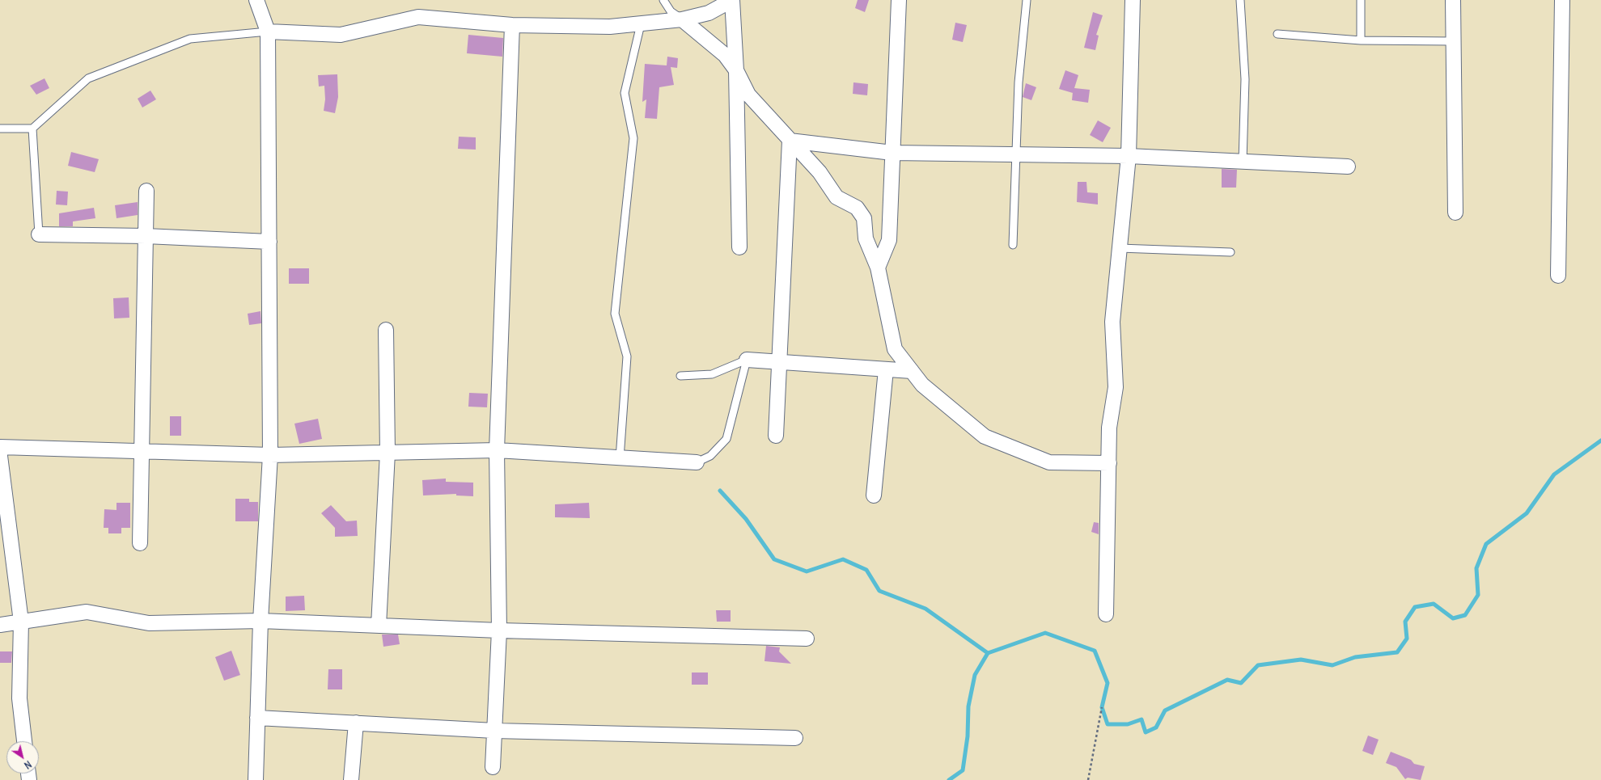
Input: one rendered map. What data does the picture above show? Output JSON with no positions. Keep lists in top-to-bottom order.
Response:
{
  "north": "bottom right"
}
